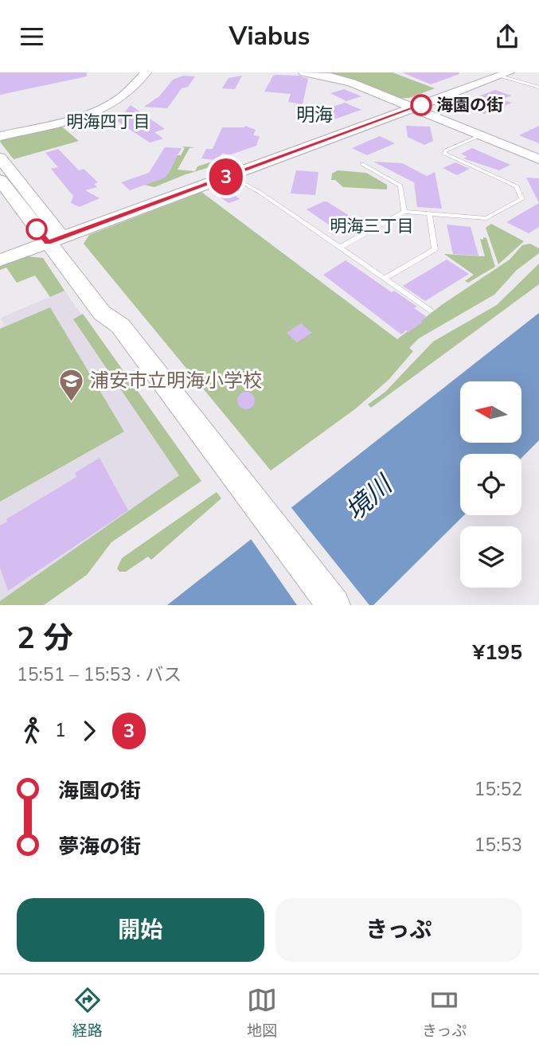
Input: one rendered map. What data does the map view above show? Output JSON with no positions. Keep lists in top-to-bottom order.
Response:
{
  "districts": ["明海", "明海四丁目", "明海三丁目"],
  "water": ["境川"],
  "places": {
    "other": ["海園の街"],
    "school or university": ["浦安市立明海小学校"]
  },
  "lines": ["bus line 3"],
  "north": "left",
  "page": {
    "header": "Viabus",
    "on_map": "3",
    "heading": ["2 分", "15:51 – 15:53 · バス", "¥195"],
    "legs": ["1", "3"],
    "list": [
      {
        "name": "海園の街",
        "value": "15:52"
      },
      {
        "name": "夢海の街",
        "value": "15:53"
      }
    ],
    "buttons": ["開始", "きっぷ"],
    "tabs": ["経路", "地図", "きっぷ"]
  }
}
